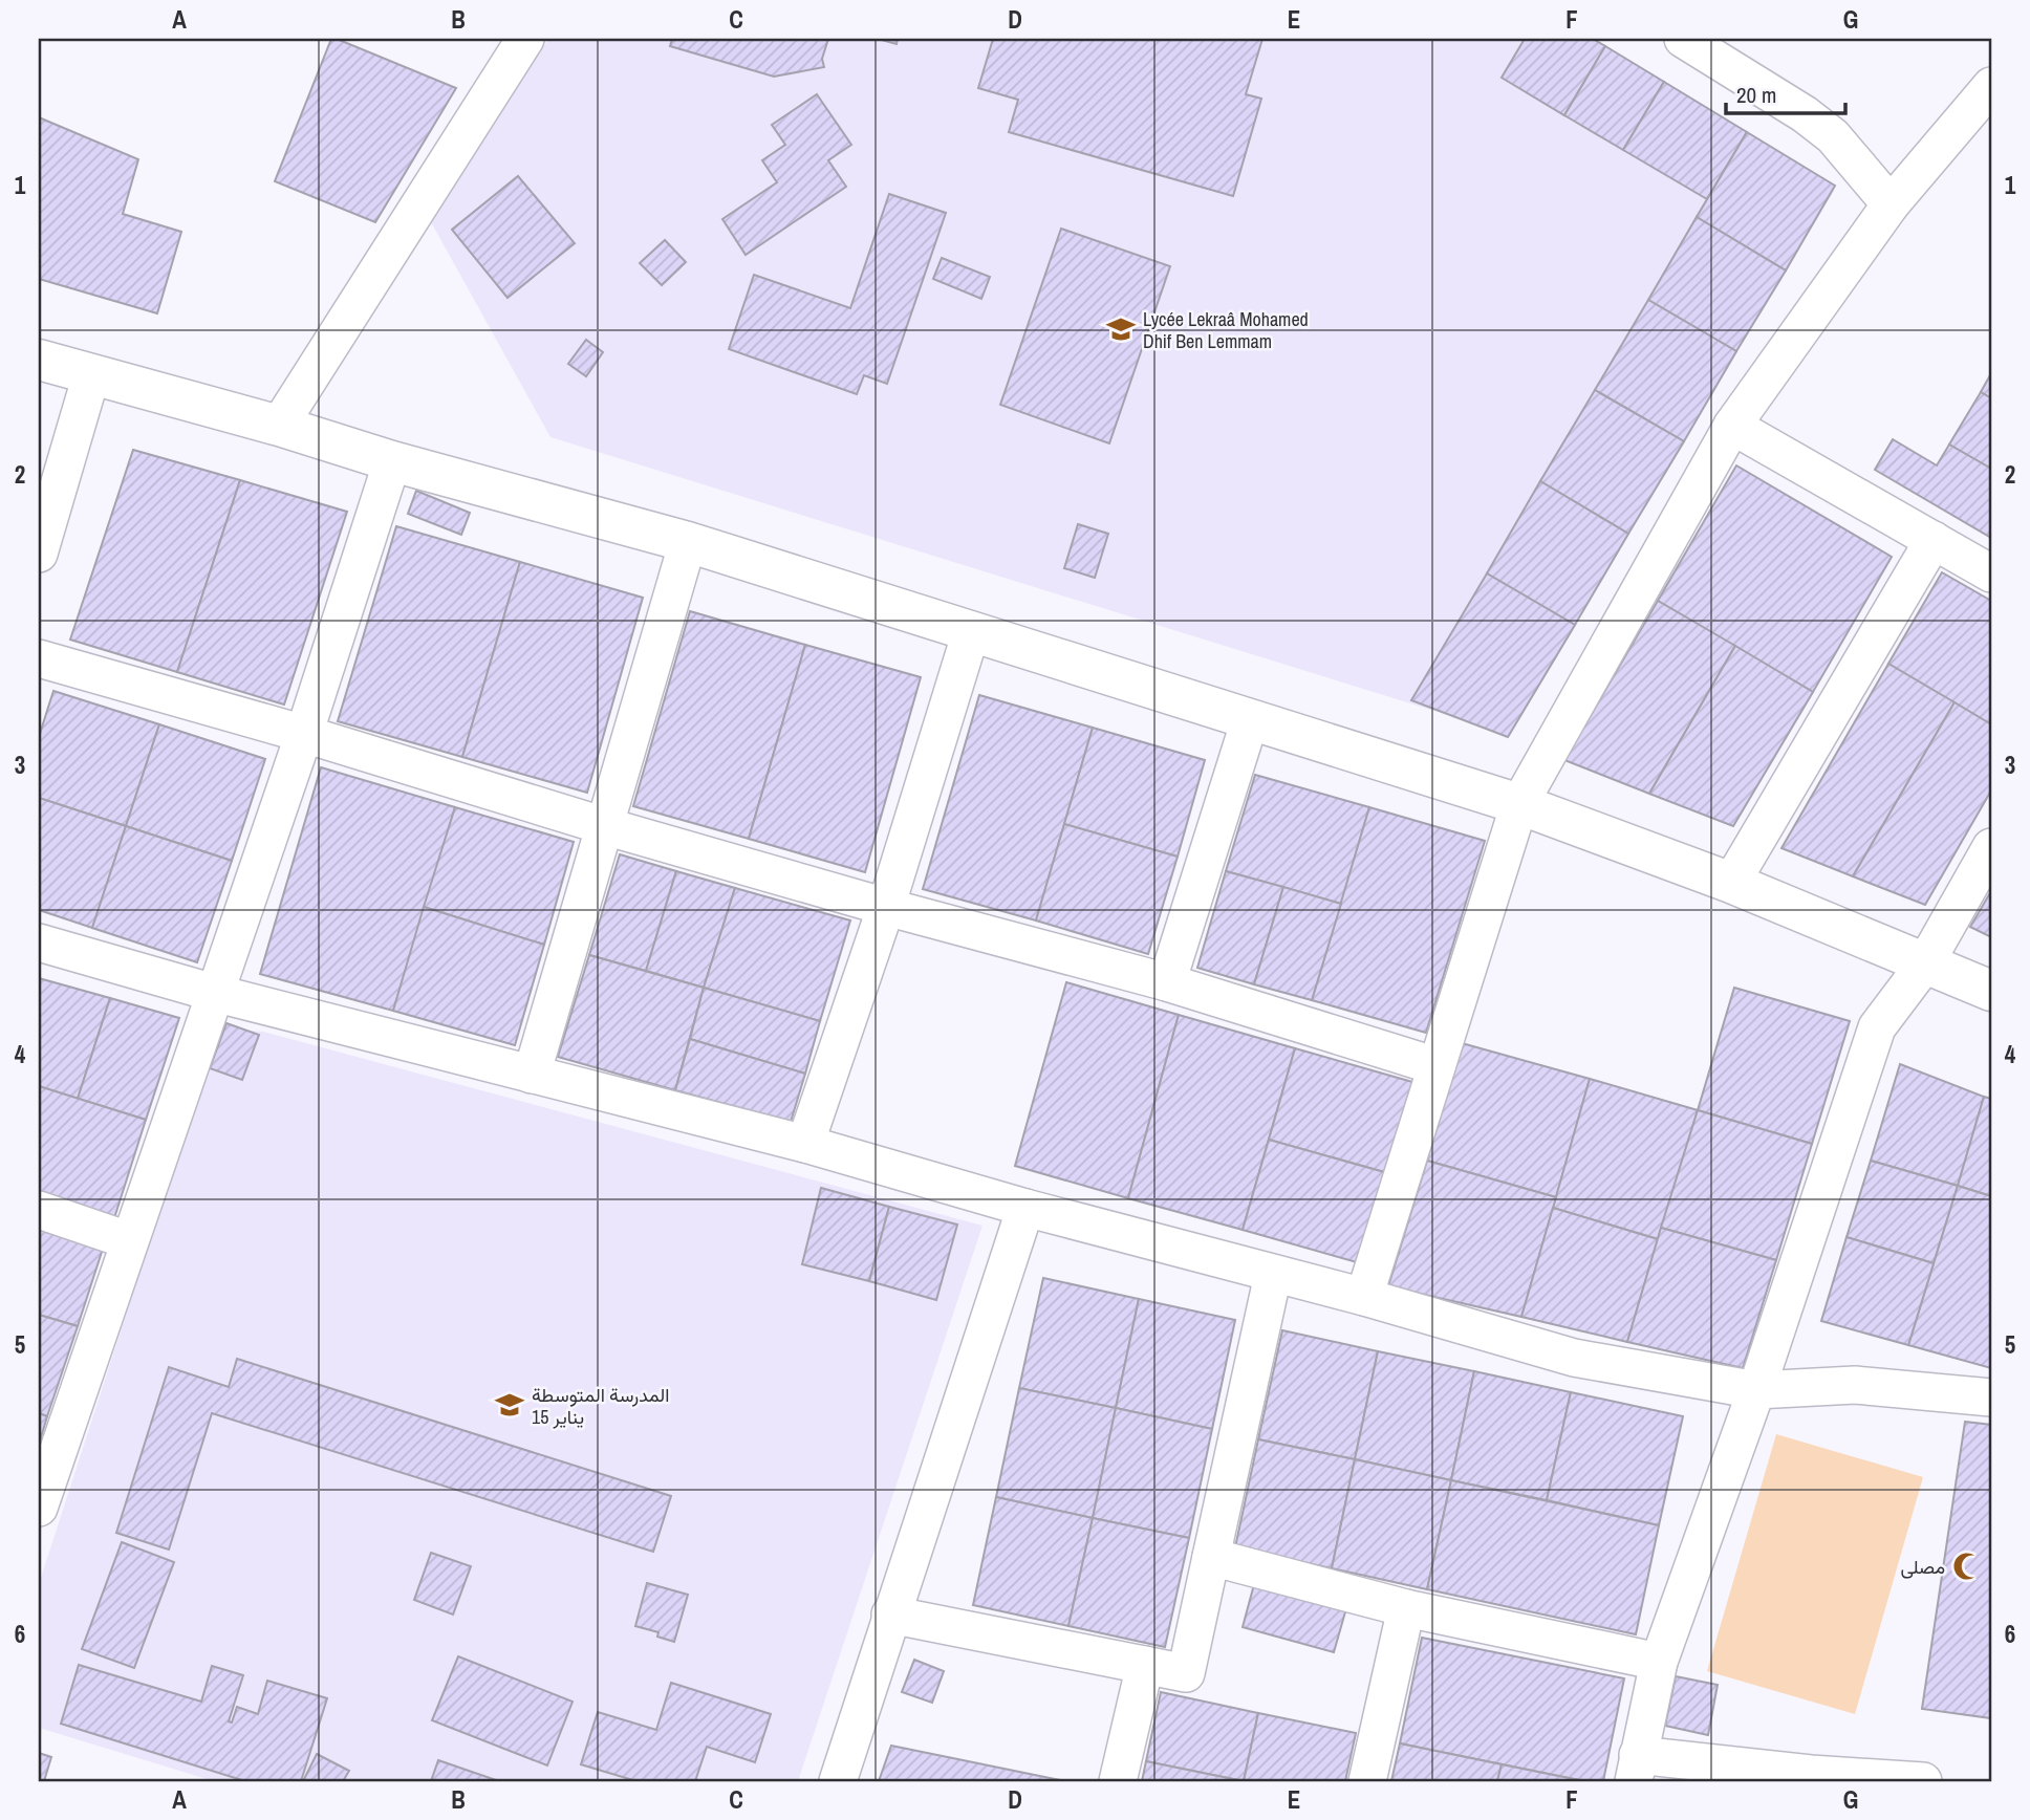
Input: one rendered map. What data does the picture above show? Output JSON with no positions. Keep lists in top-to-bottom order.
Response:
{
  "places": {
    "school or university": ["Lycée Lekraâ Mohamed Dhif Ben Lemmam", "المدرسة المتوسطة 15 يناير"],
    "mosque": ["مصلى"]
  },
  "scale_bar": "20 m",
  "grid": {
    "columns": [
      "A",
      "B",
      "C",
      "D",
      "E",
      "F",
      "G"
    ],
    "rows": [
      "1",
      "2",
      "3",
      "4",
      "5",
      "6"
    ]
  }
}
